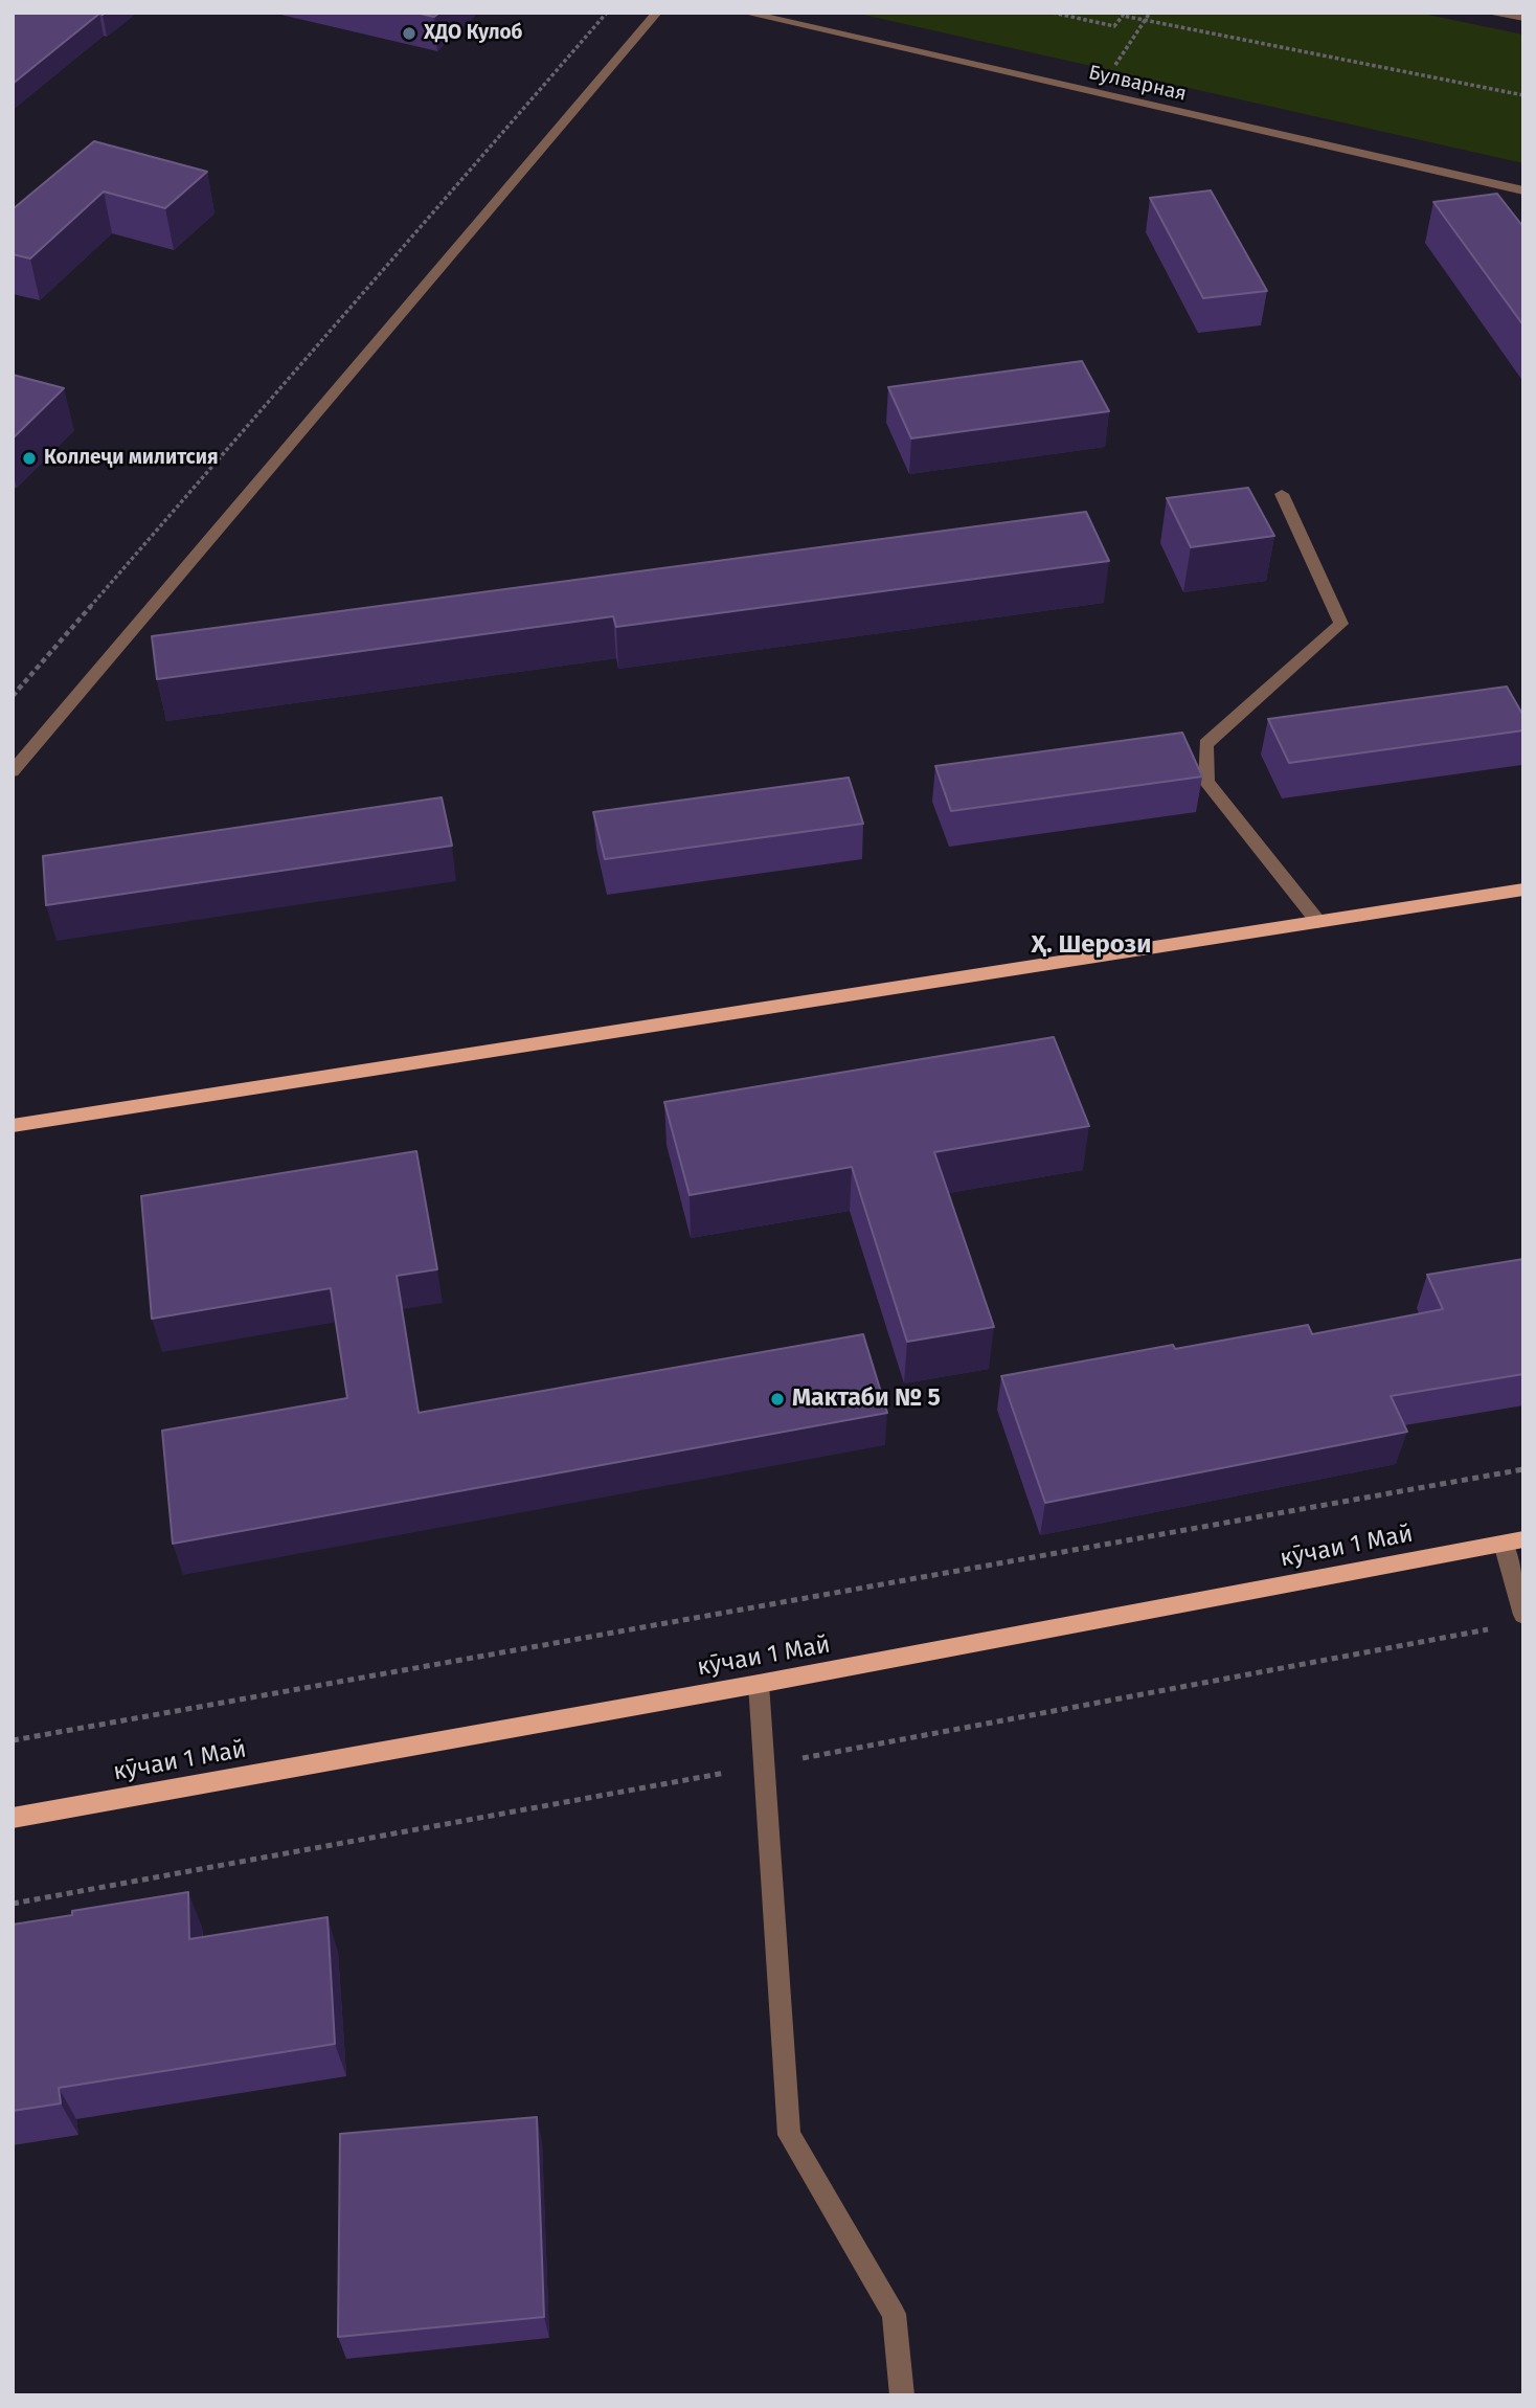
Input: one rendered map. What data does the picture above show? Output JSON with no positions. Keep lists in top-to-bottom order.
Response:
{
  "streets": {
    "main road": ["кӯчаи 1 Май"],
    "street": ["Булварная"]
  },
  "districts": ["Ҳ. Шерози"],
  "places": ["ХДО Кулоб", "Коллеҷи милитсия", "Мактаби № 5"]
}
